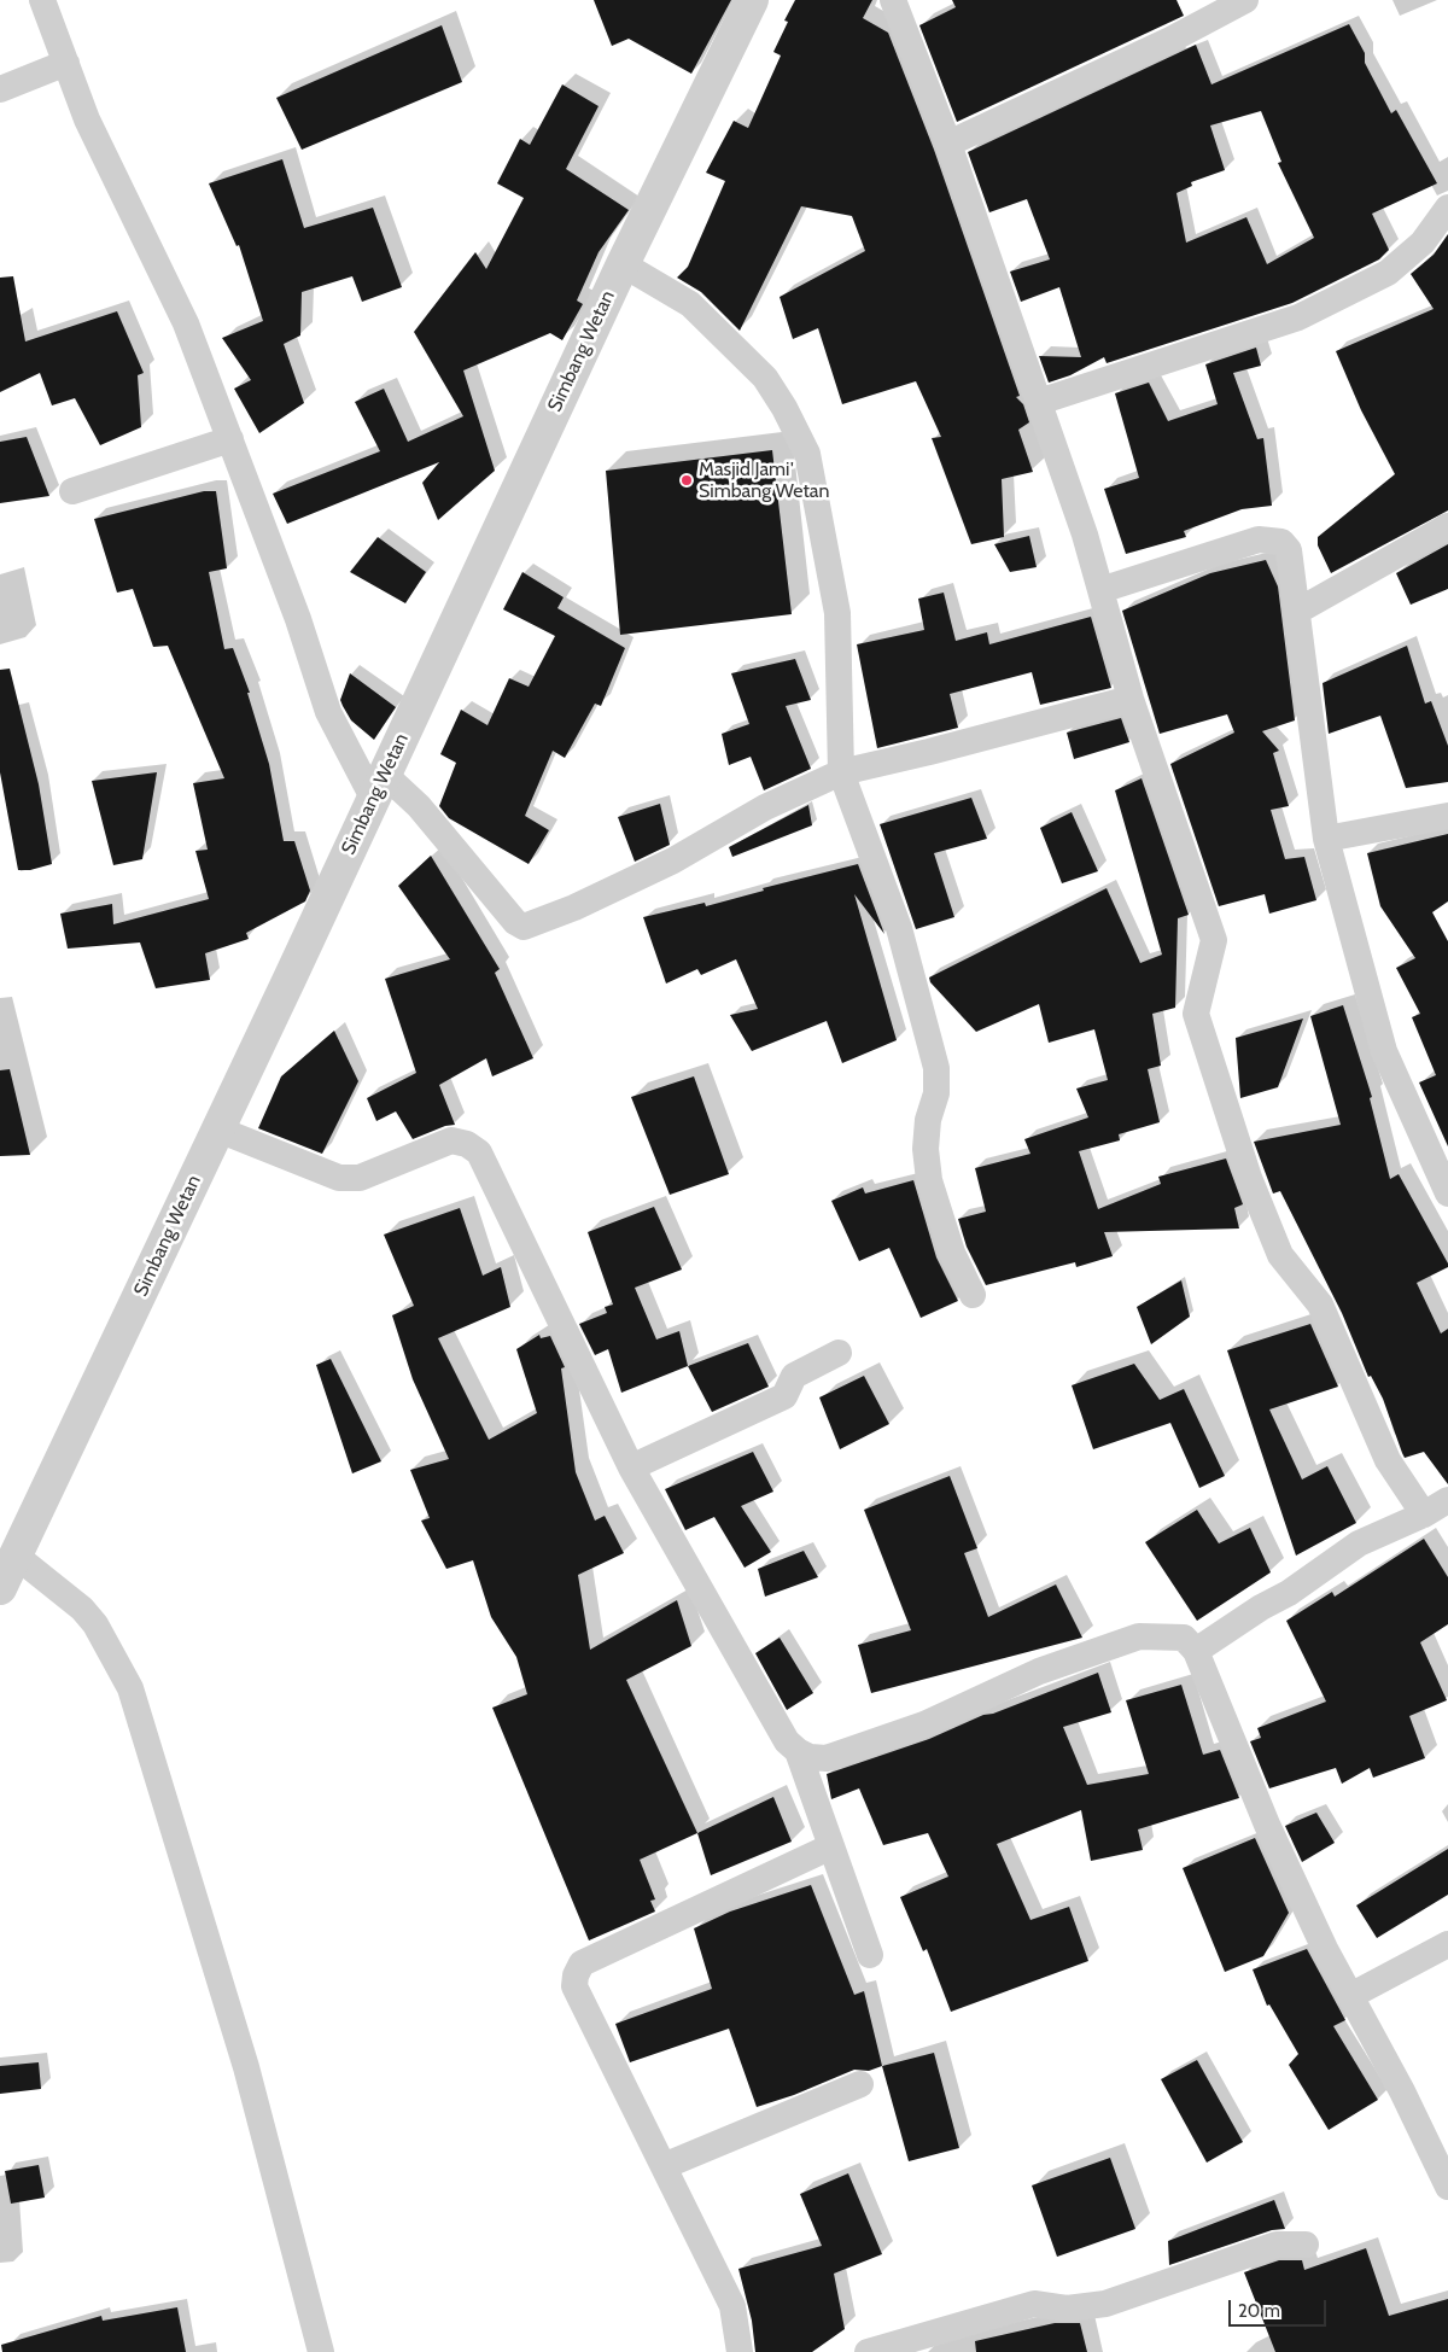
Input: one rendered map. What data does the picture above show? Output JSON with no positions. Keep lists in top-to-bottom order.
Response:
{
  "streets": {
    "street": ["Simbang Wetan"]
  },
  "places": ["Masjid Jami' Simbang Wetan"],
  "scale_bar": "20 m"
}
